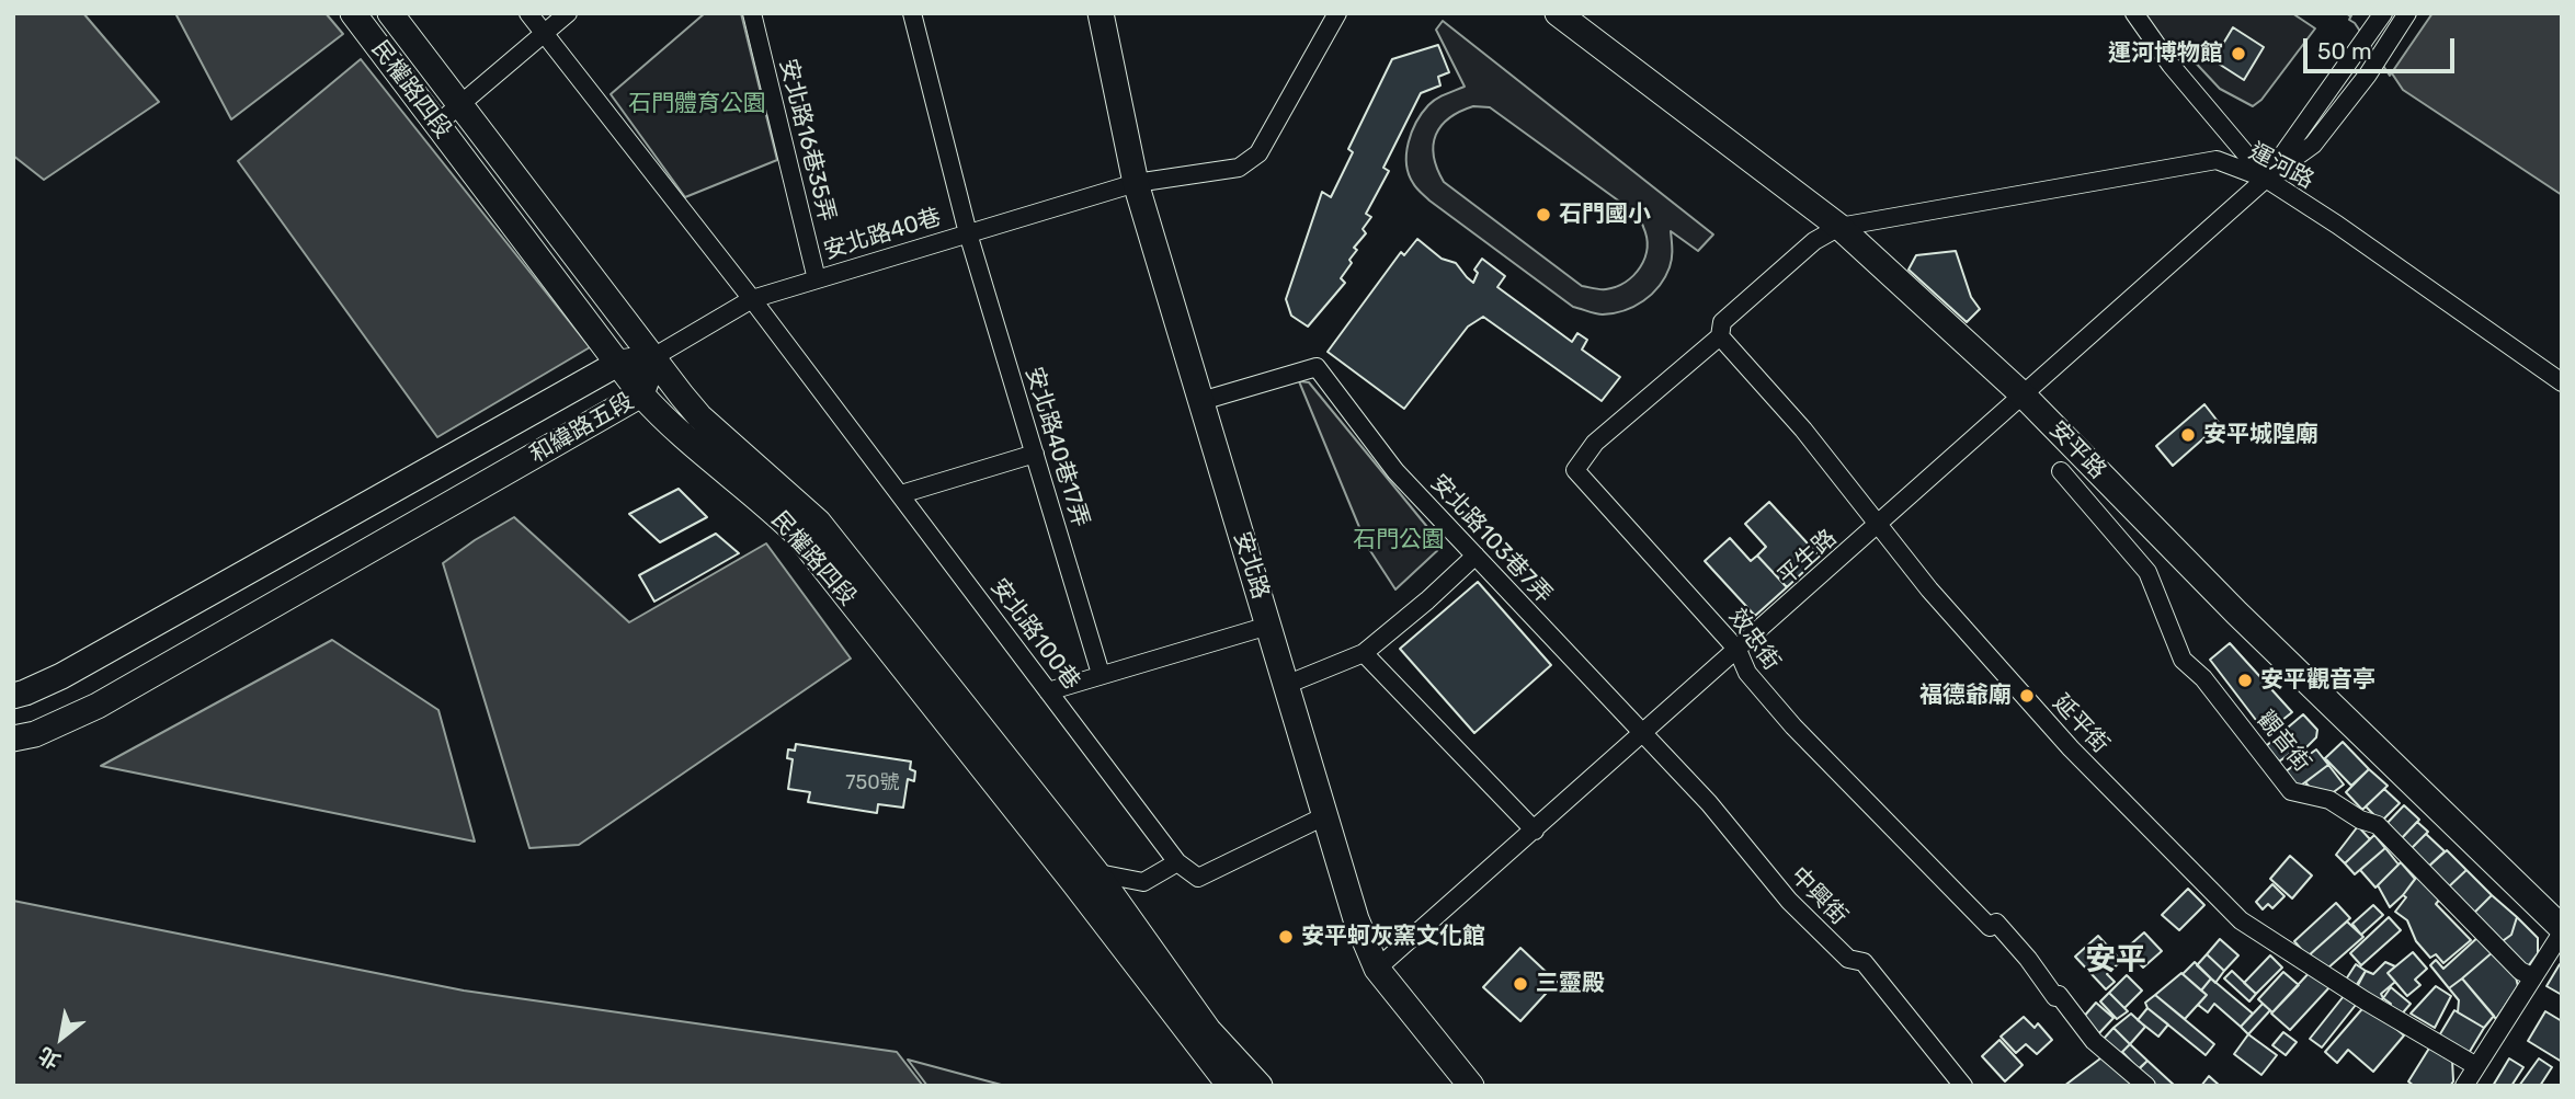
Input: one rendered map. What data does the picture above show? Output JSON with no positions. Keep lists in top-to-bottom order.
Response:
{
  "streets": {
    "street": [
      "民權路四段",
      "安北路16巷35弄",
      "運河路",
      "安北路40巷",
      "和緯路五段",
      "安北路40巷17弄",
      "安平路",
      "安北路103巷7弄",
      "平生路",
      "安北路",
      "安北路100巷",
      "效忠街",
      "延平街",
      "觀音街",
      "中興街"
    ]
  },
  "crossings": [
    ["民權路四段", "安北路40巷"],
    ["民權路四段", "和緯路五段"],
    ["安北路16巷35弄", "安北路40巷"],
    ["運河路", "安平路"],
    ["運河路", "平生路"],
    ["運河路", "效忠街"],
    ["安北路40巷", "和緯路五段"],
    ["安北路40巷", "安北路40巷17弄"],
    ["安北路40巷", "安北路"],
    ["安北路40巷", "安北路100巷"],
    ["安平路", "平生路"],
    ["安平路", "效忠街"],
    ["安北路103巷7弄", "平生路"],
    ["安北路103巷7弄", "安北路"],
    ["安北路103巷7弄", "中興街"],
    ["平生路", "安北路"],
    ["平生路", "效忠街"],
    ["平生路", "延平街"],
    ["平生路", "中興街"],
    ["效忠街", "延平街"]
  ],
  "districts": ["安平"],
  "parks": ["石門體育公園", "石門公園"],
  "places": [
    "運河博物館",
    "石門國小",
    "安平城隍廟",
    "安平觀音亭",
    "福德爺廟",
    "安平蚵灰窯文化館",
    "三靈殿"
  ],
  "house_numbers": ["750號"],
  "scale_bar": "50 m",
  "north": "bottom left"
}
